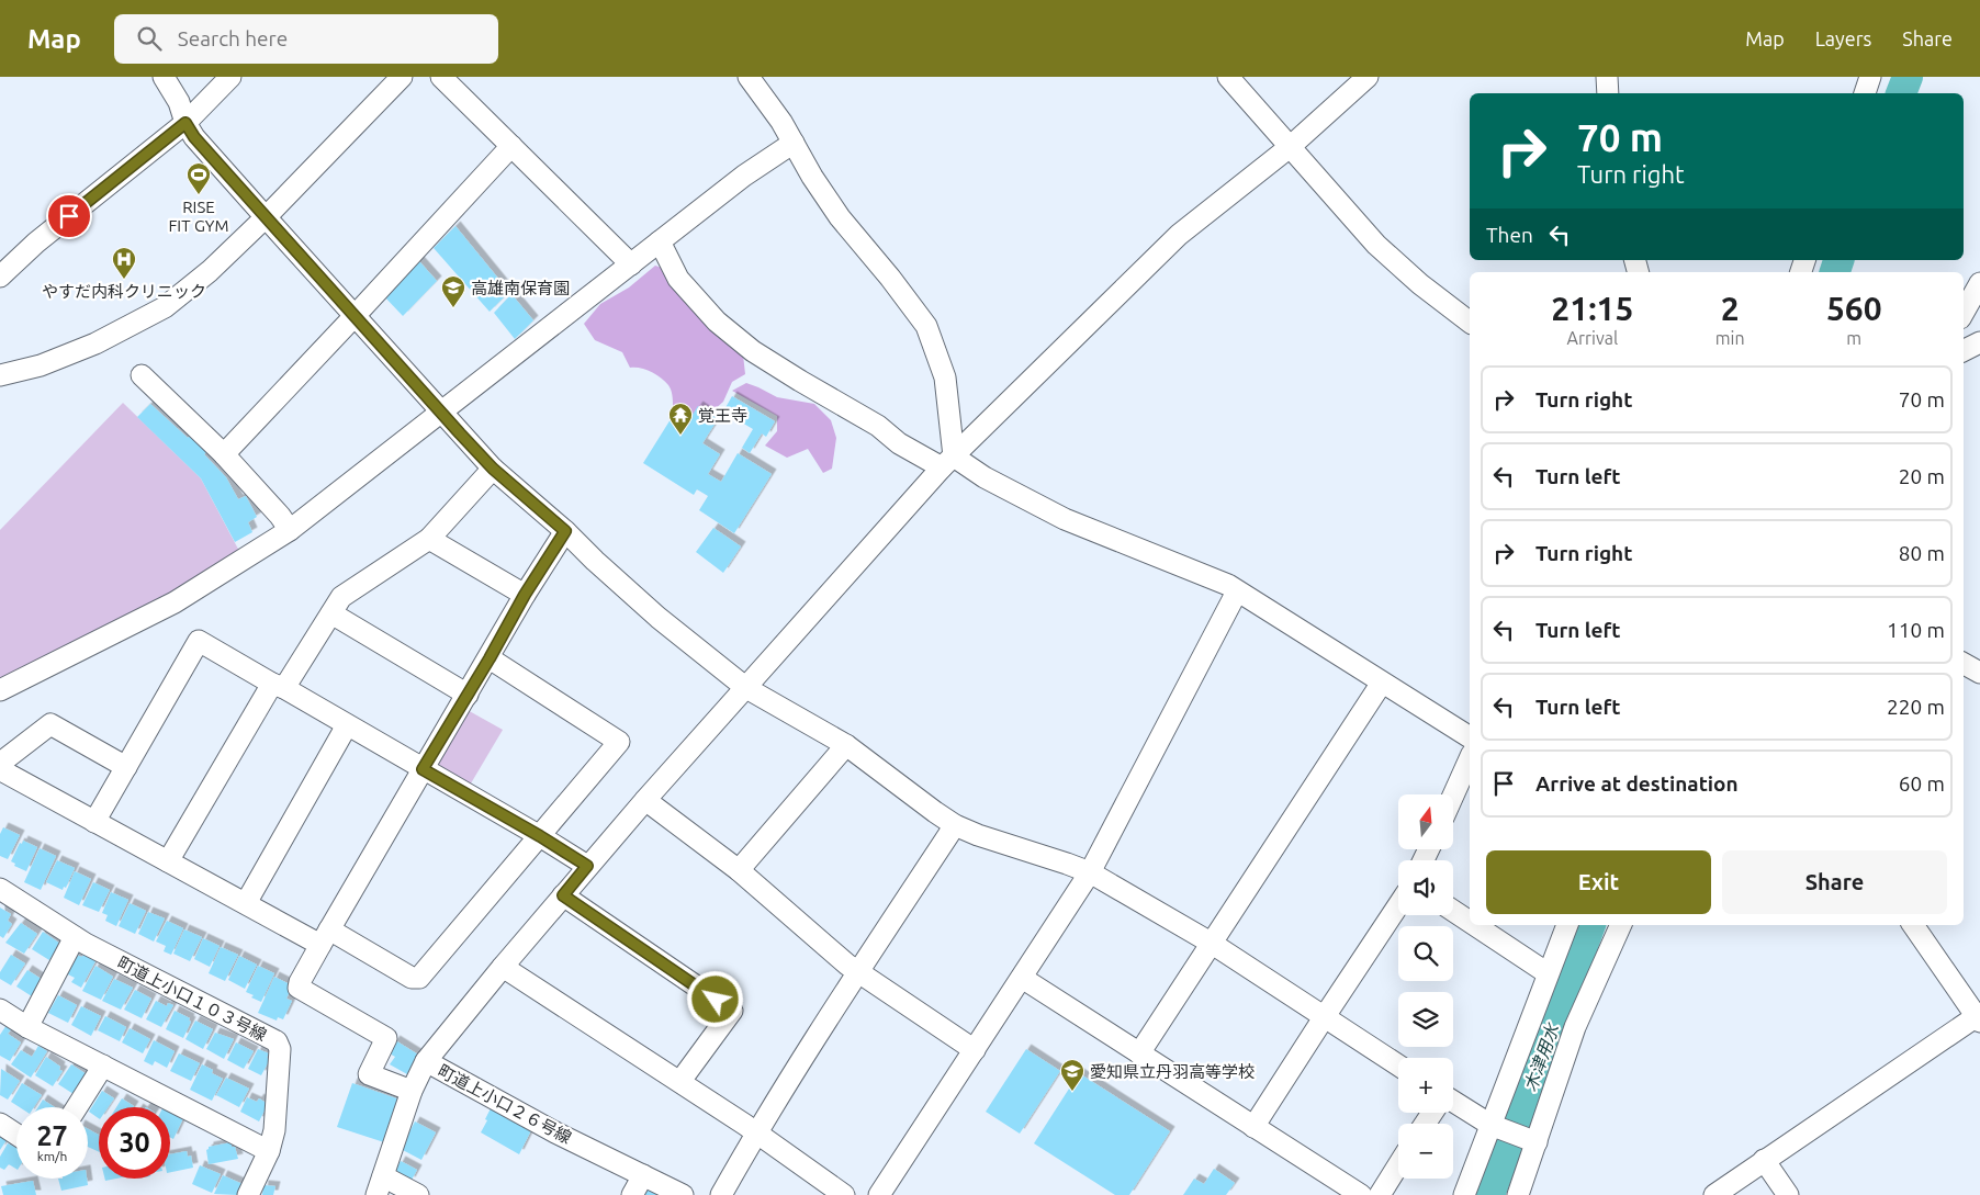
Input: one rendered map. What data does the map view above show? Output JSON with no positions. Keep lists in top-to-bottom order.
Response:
{
  "streets": {
    "street": ["町道上小口１０３号線", "町道上小口２６号線"]
  },
  "water": ["木津用水"],
  "places": {
    "sports": ["RISE FIT GYM"],
    "hospital": ["やすだ内科クリニック"],
    "school or university": ["高雄南保育園", "愛知県立丹羽高等学校"],
    "temple": ["覚王寺"]
  },
  "north": "top",
  "page": {
    "header": "Map",
    "search": "Search here",
    "nav": ["Map", "Layers", "Share"],
    "turn": ["70 m", "Turn right"],
    "then": "Then",
    "eta": [
      "21:15",
      "Arrival",
      "2",
      "min",
      "560",
      "m"
    ],
    "list": [
      {
        "name": "Turn right",
        "value": "70 m"
      },
      {
        "name": "Turn left",
        "value": "20 m"
      },
      {
        "name": "Turn right",
        "value": "80 m"
      },
      {
        "name": "Turn left",
        "value": "110 m"
      },
      {
        "name": "Turn left",
        "value": "220 m"
      },
      {
        "name": "Arrive at destination",
        "value": "60 m"
      }
    ],
    "map_buttons": ["+", "−"],
    "buttons": ["Exit", "Share"],
    "speed": "27 km/h",
    "limit": "30"
  }
}
